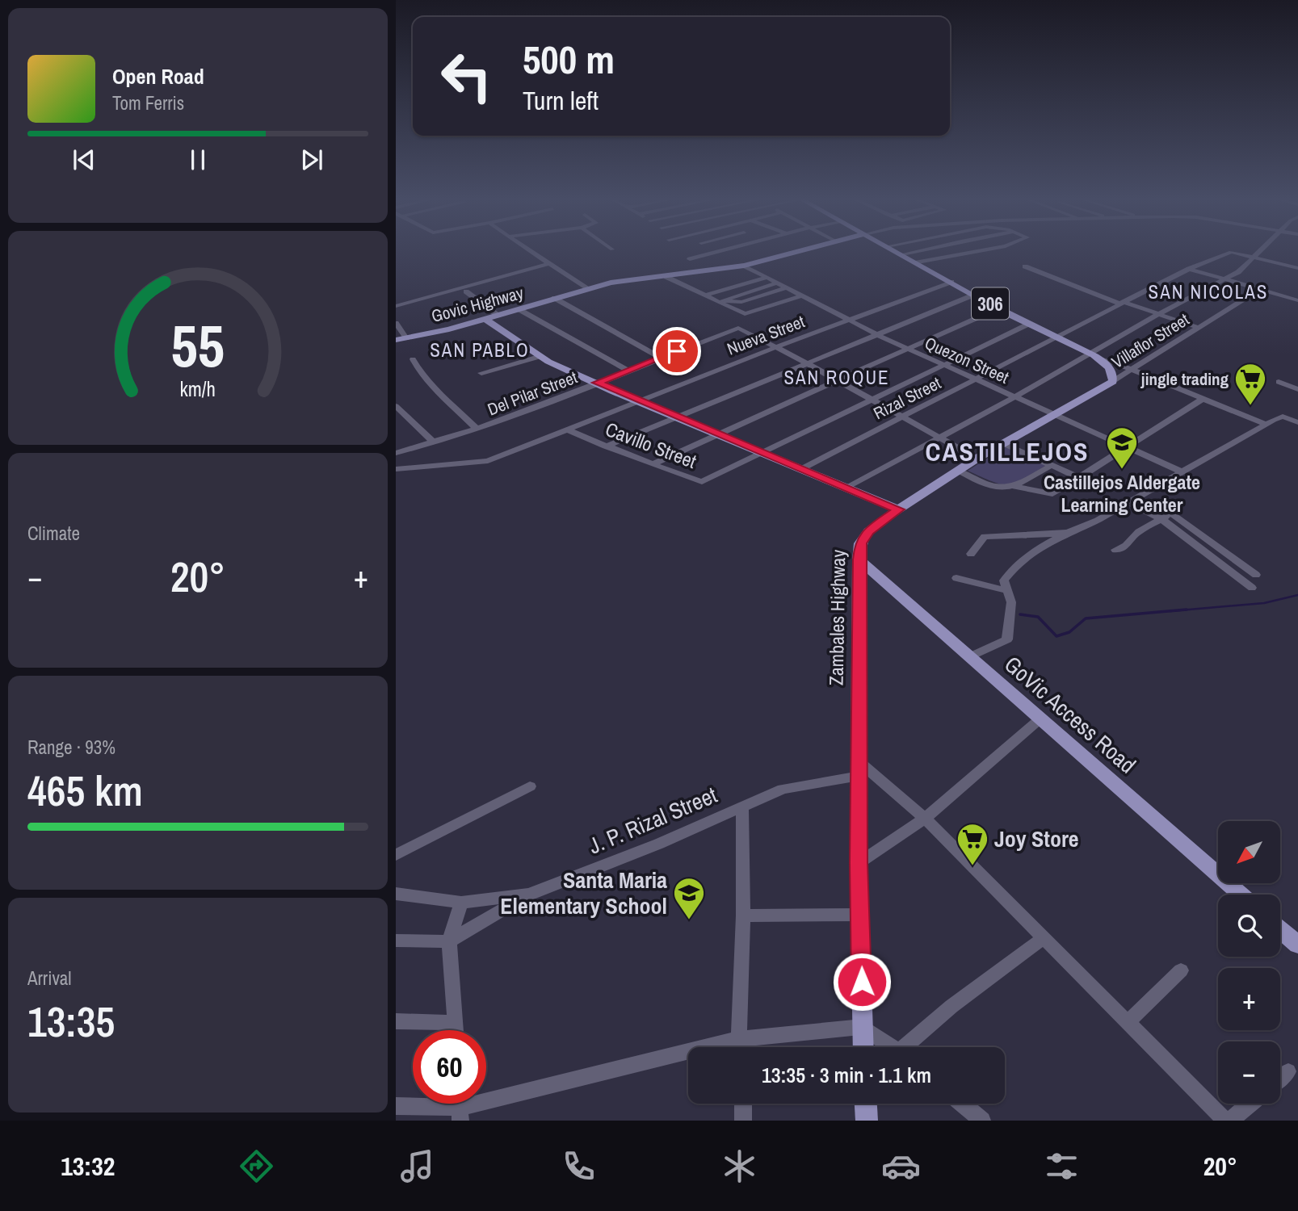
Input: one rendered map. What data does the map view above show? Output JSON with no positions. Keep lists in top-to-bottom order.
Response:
{
  "streets": {
    "main road": [
      "306",
      "Govic Highway",
      "Zambales Highway",
      "GoVic Access Road"
    ],
    "street": [
      "Nueva Street",
      "Villaflor Street",
      "Quezon Street",
      "Del Pilar Street",
      "Rizal Street",
      "Cavillo Street",
      "J. P. Rizal Street"
    ]
  },
  "crossings": [
    ["306", "Nueva Street"],
    ["306", "Villaflor Street"],
    ["306", "Rizal Street"],
    ["306", "Cavillo Street"],
    ["306", "Zambales Highway"],
    ["Govic Highway", "Quezon Street"],
    ["Nueva Street", "Quezon Street"],
    ["Nueva Street", "Del Pilar Street"],
    ["Nueva Street", "Cavillo Street"],
    ["Villaflor Street", "Zambales Highway"],
    ["Quezon Street", "Rizal Street"],
    ["Quezon Street", "Cavillo Street"],
    ["Quezon Street", "Zambales Highway"],
    ["Del Pilar Street", "Rizal Street"],
    ["Del Pilar Street", "Cavillo Street"],
    ["Del Pilar Street", "Zambales Highway"],
    ["Zambales Highway", "GoVic Access Road"],
    ["Zambales Highway", "J. P. Rizal Street"]
  ],
  "districts": [
    "SAN NICOLAS",
    "SAN PABLO",
    "SAN ROQUE",
    "CASTILLEJOS"
  ],
  "places": {
    "supermarket": ["jingle trading", "Joy Store"],
    "school or university": ["Castillejos Aldergate Learning Center", "Santa Maria Elementary School"]
  },
  "north": "bottom left",
  "page": {
    "turn": ["500 m", "Turn left"],
    "song": ["Open Road", "Tom Ferris"],
    "tile": [
      "Climate",
      ["Range · 93%", "465 km"],
      ["Arrival", "13:35"]
    ],
    "heat": ["−", "20°", "+"],
    "map_buttons": ["+", "−"],
    "limit": "60",
    "trip": "13:35 · 3 min · 1.1 km",
    "tabs": ["13:32", "20°"],
    "gauge": ["55", "km/h"]
  }
}
